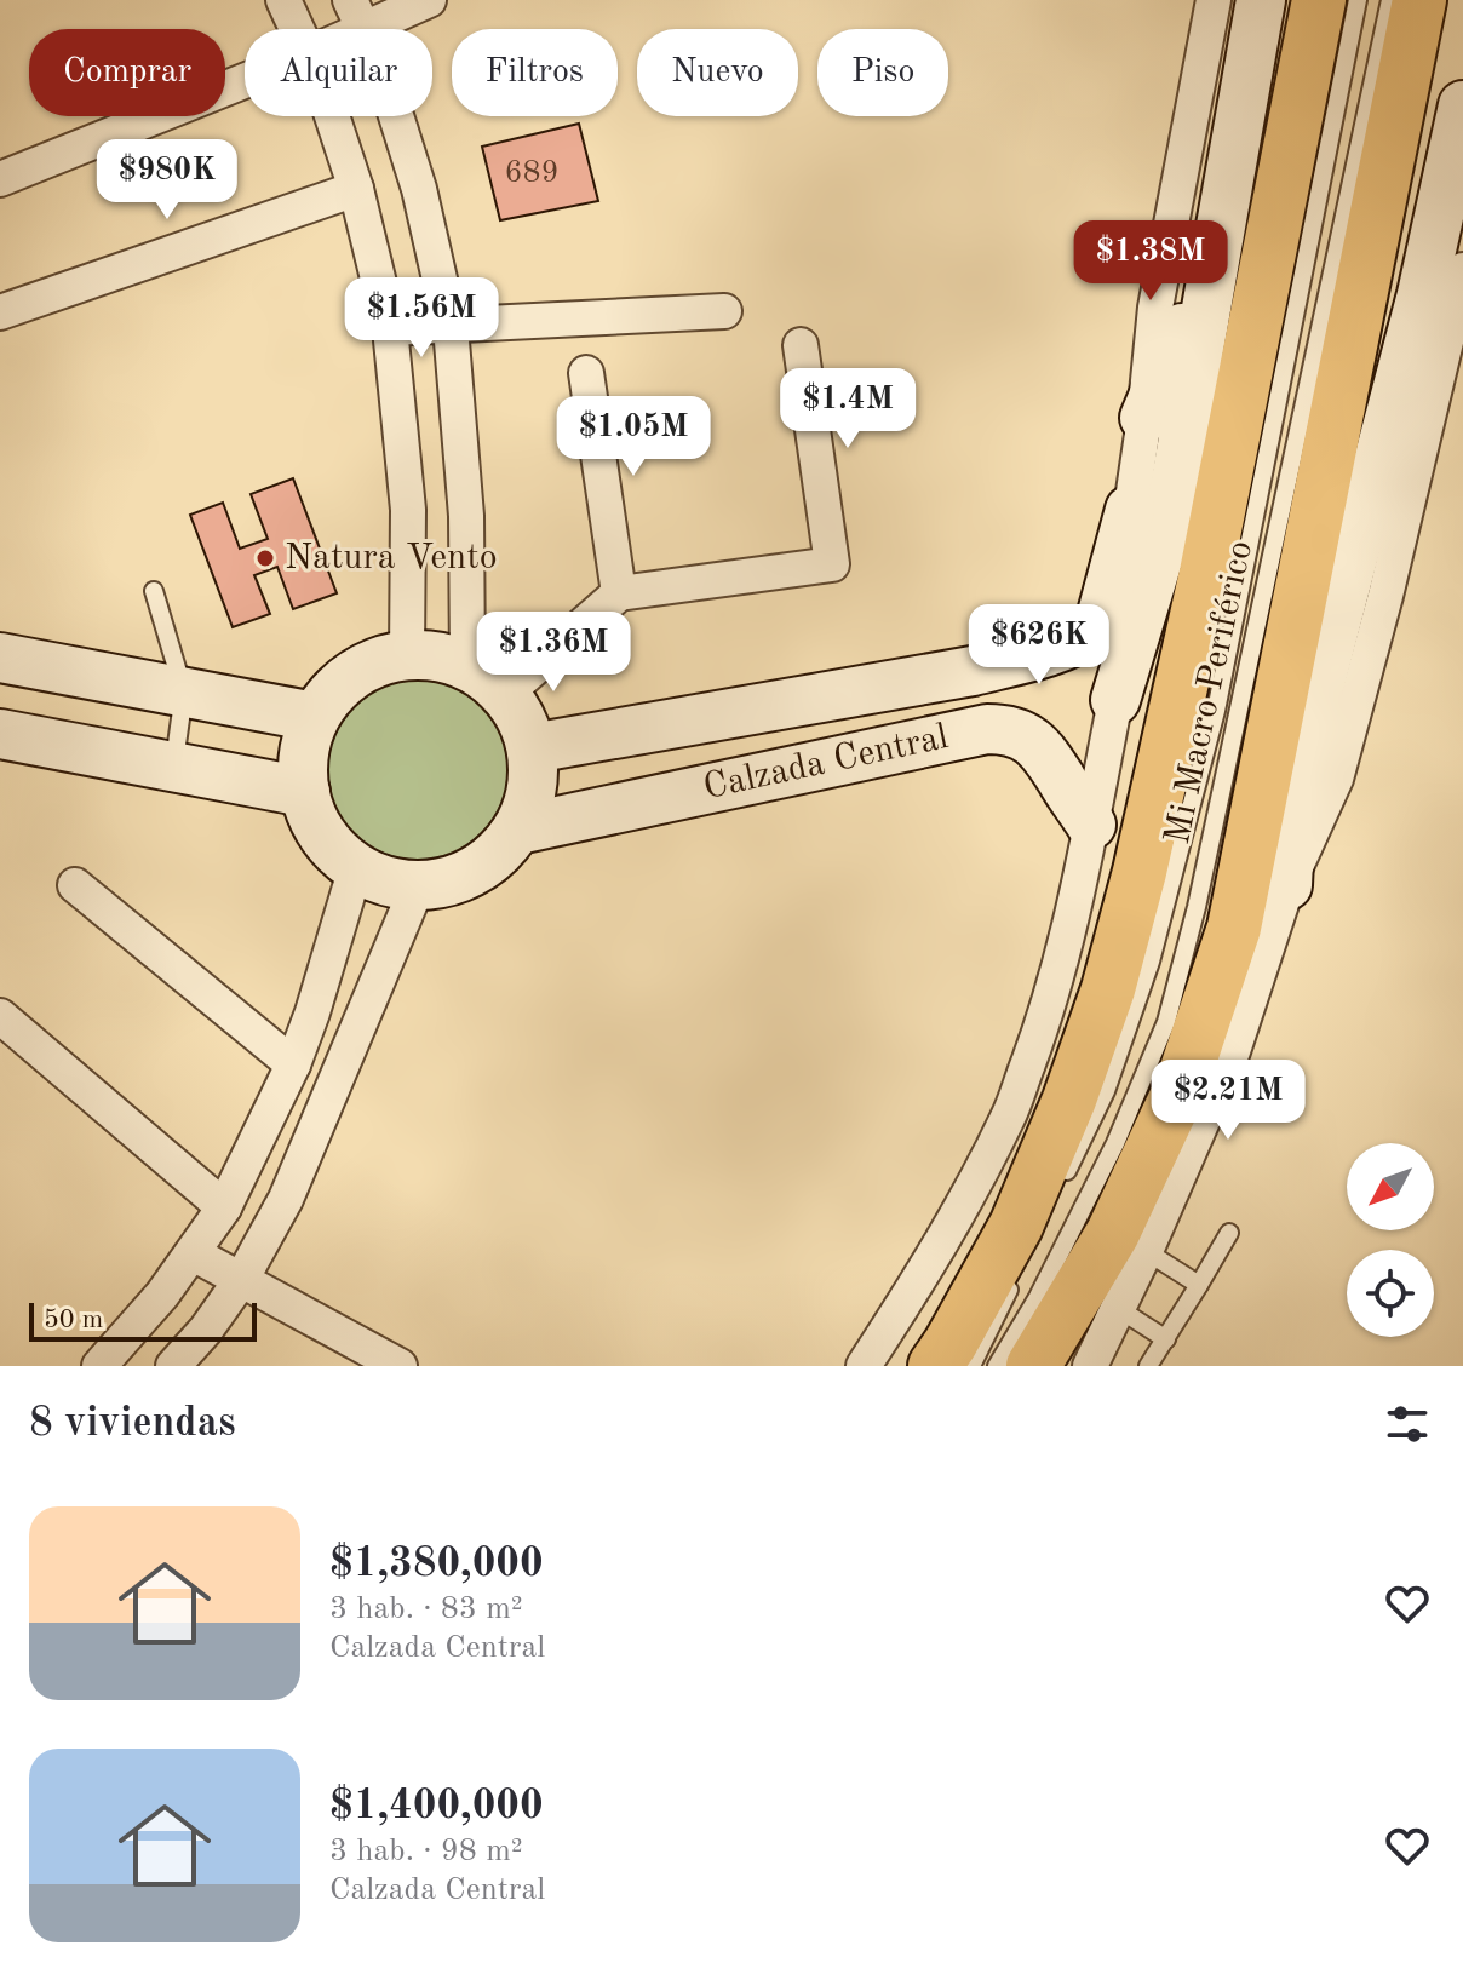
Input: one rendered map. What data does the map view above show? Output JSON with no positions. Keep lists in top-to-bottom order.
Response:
{
  "streets": {
    "street": ["Calzada Central"],
    "lane": ["Mi Macro Periférico"]
  },
  "places": ["Natura Vento"],
  "house_numbers": ["689"],
  "scale_bar": "50 m",
  "north": "bottom left",
  "page": {
    "chip": [
      "Comprar",
      "Alquilar",
      "Filtros",
      "Nuevo",
      "Piso"
    ],
    "price": [
      "$980K",
      "$1.38M",
      "$1.56M",
      "$1.4M",
      "$1.05M",
      "$626K",
      "$1.36M",
      "$2.21M"
    ],
    "scale": "50 m",
    "heading": "8 viviendas",
    "list": [
      {
        "name": "$1,380,000",
        "note": "3 hab. · 83 m² · Calzada Central"
      },
      {
        "name": "$1,400,000",
        "note": "3 hab. · 98 m² · Calzada Central"
      }
    ]
  }
}
